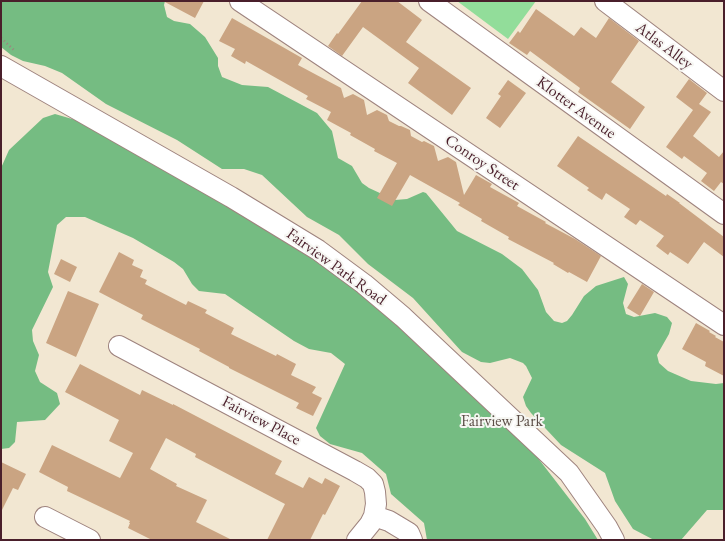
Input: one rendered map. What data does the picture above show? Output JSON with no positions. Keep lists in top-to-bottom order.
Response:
{
  "streets": {
    "street": [
      "Atlas Alley",
      "Klotter Avenue",
      "Conroy Street",
      "Fairview Park Road",
      "Fairview Place"
    ]
  },
  "parks": ["Fairview Park"]
}
